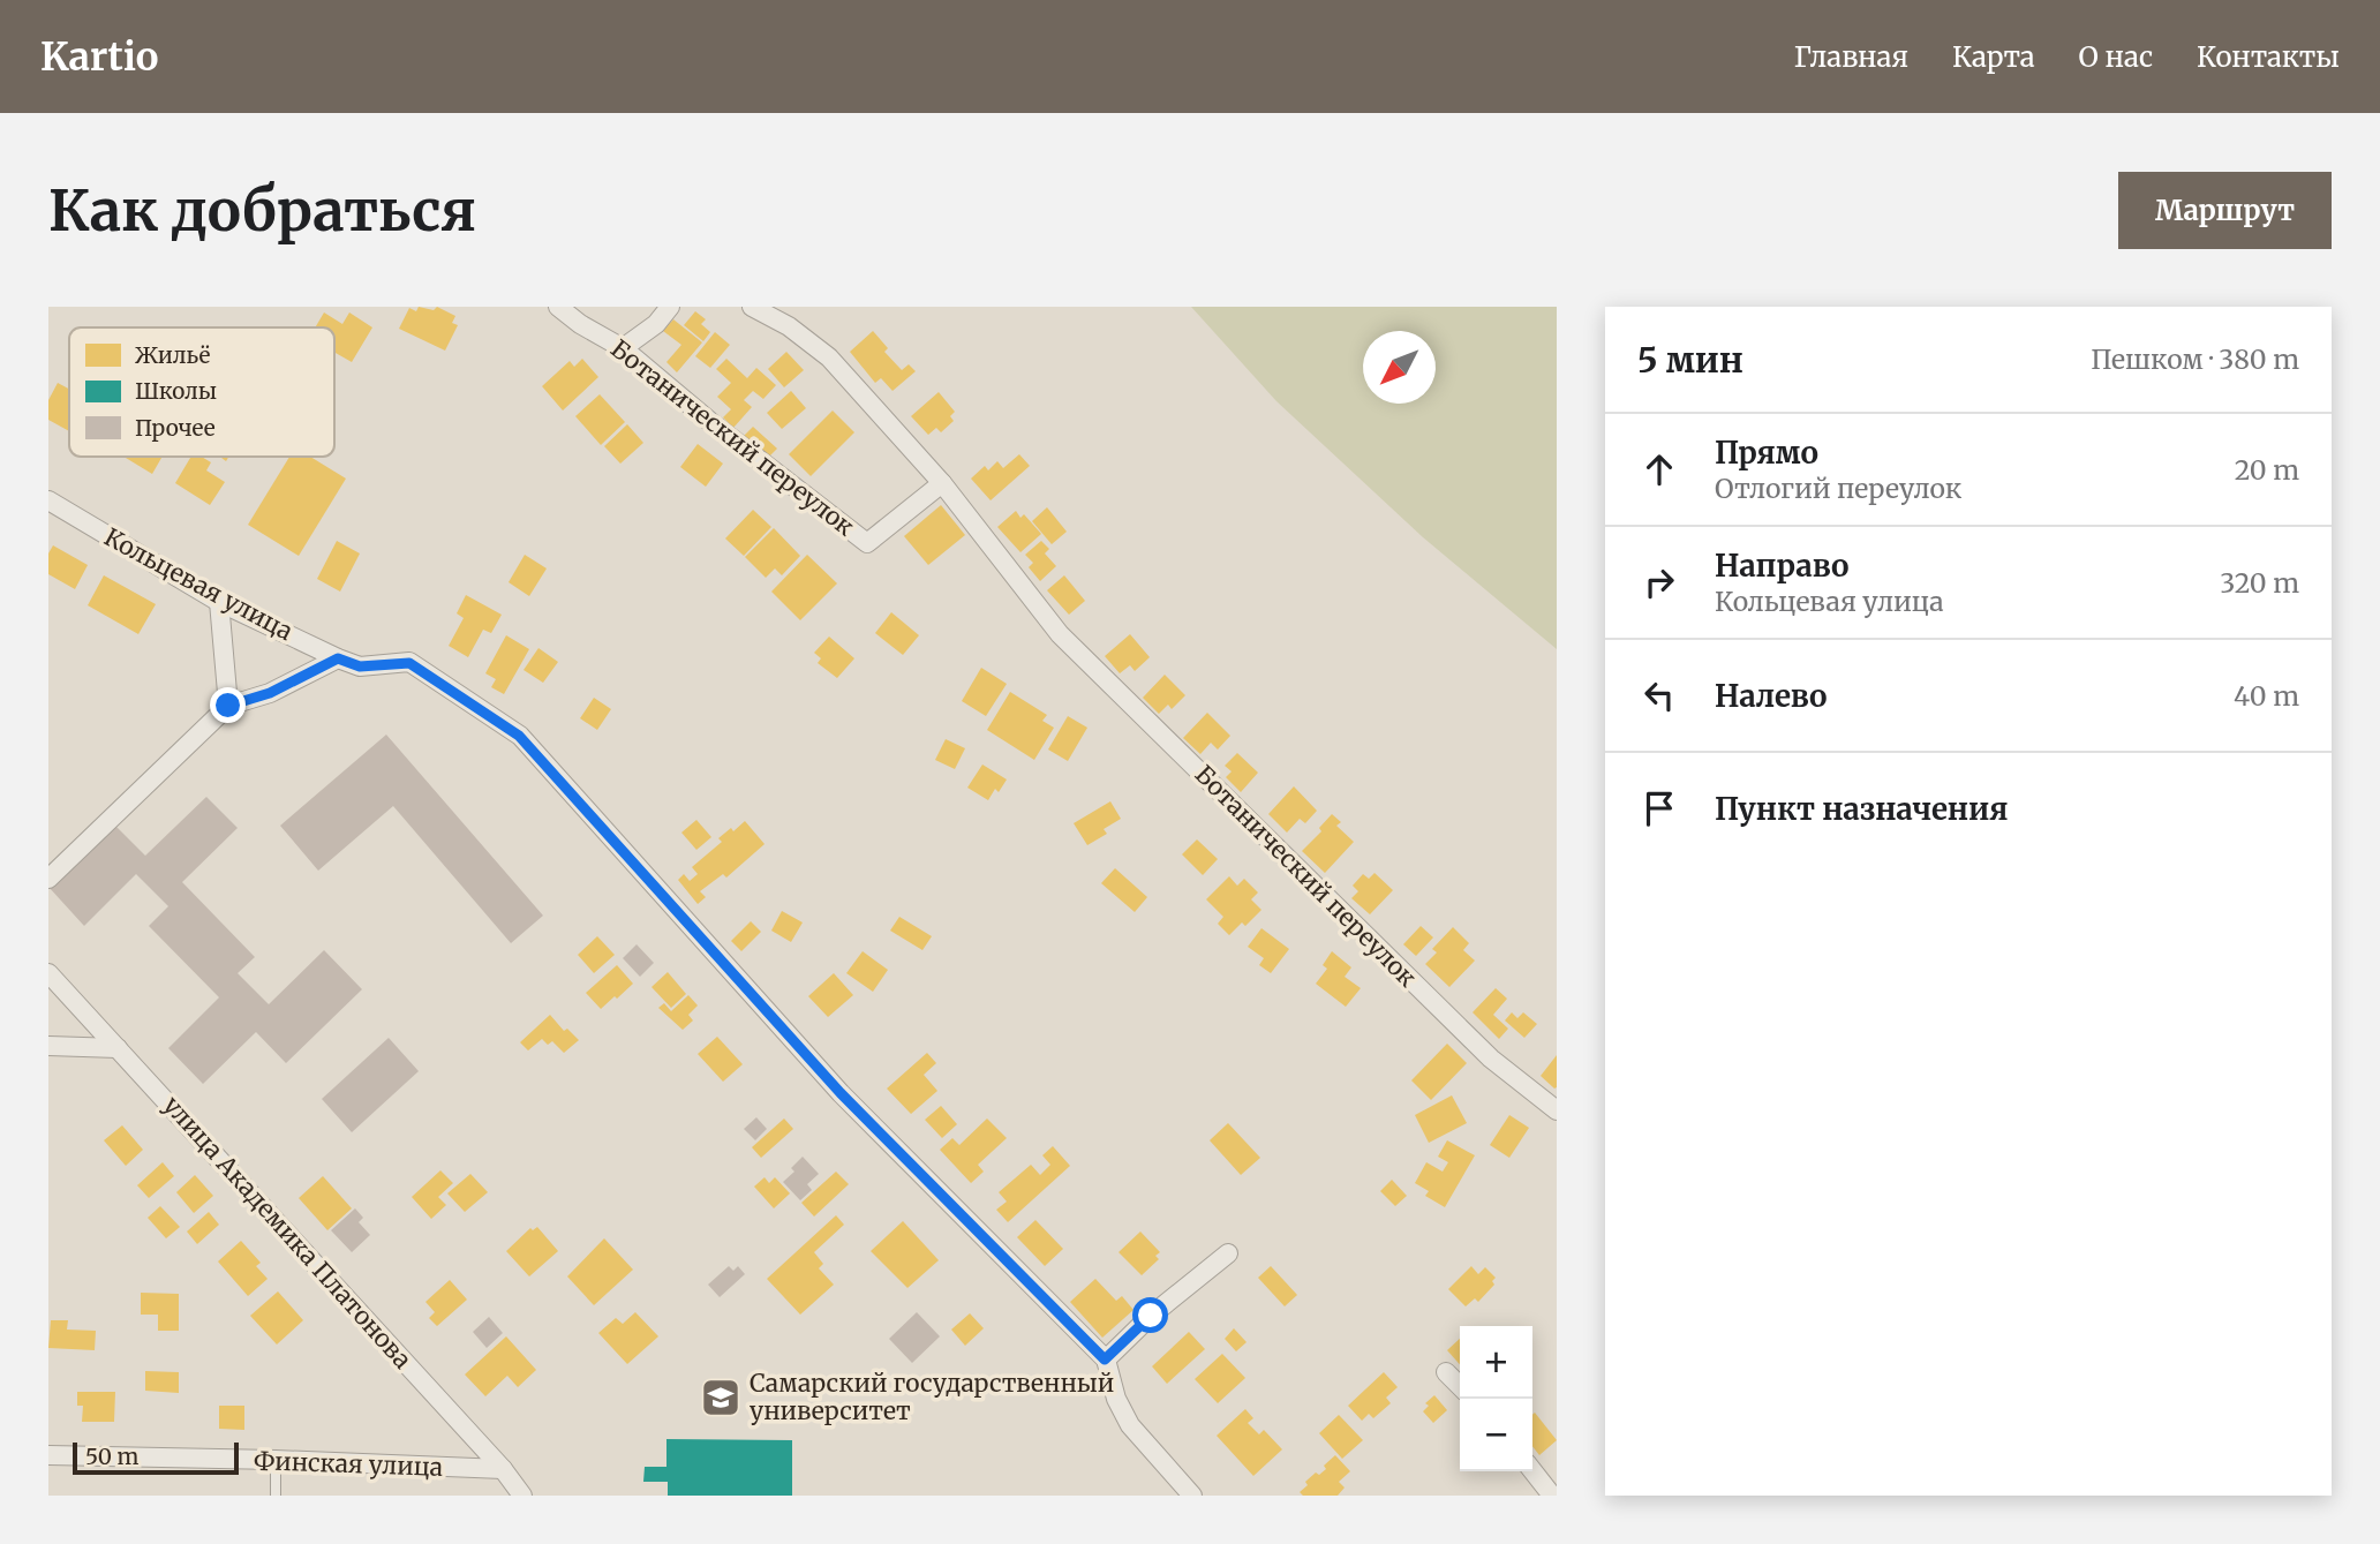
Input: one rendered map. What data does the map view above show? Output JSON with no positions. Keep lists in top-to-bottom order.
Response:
{
  "streets": {
    "street": [
      "Ботанический переулок",
      "Кольцевая улица",
      "улица Академика Платонова",
      "Финская улица"
    ]
  },
  "crossings": [
    ["улица Академика Платонова", "Финская улица"]
  ],
  "places": {
    "school or university": ["Самарский государственный университет"]
  },
  "legend": ["Жильё", "Школы", "Прочее"],
  "scale_bar": "50 m",
  "north": "bottom left",
  "page": {
    "header": "Kartio",
    "nav": [
      "Главная",
      "Карта",
      "О нас",
      "Контакты"
    ],
    "buttons": "Маршрут",
    "title": "Как добраться",
    "heading": ["5 мин", "Пешком · 380 m"],
    "list": [
      ["Прямо", "Отлогий переулок", "20 m"],
      ["Направо", "Кольцевая улица", "320 m"],
      ["Налево", "40 m"],
      "Пункт назначения"
    ],
    "map_buttons": ["+", "−"],
    "scale": "50 m"
  }
}
